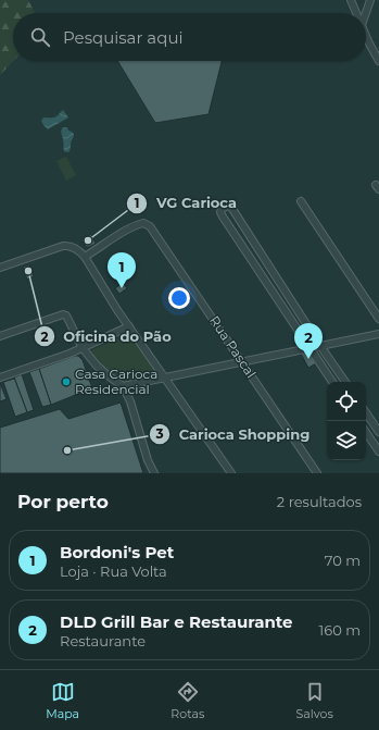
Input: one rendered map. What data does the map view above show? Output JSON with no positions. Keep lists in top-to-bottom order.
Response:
{
  "streets": {
    "street": ["Rua Pascal"]
  },
  "places": [
    "VG Carioca",
    "Oficina do Pão",
    "Casa Carioca Residencial",
    "Carioca Shopping"
  ],
  "page": {
    "search": "Pesquisar aqui",
    "pins": ["1", "2"],
    "heading": ["Por perto", "2 resultados"],
    "list": [
      {
        "mark": "1",
        "name": "Bordoni's Pet",
        "note": "Loja · Rua Volta",
        "value": "70 m"
      },
      {
        "mark": "2",
        "name": "DLD Grill Bar e Restaurante",
        "note": "Restaurante",
        "value": "160 m"
      }
    ],
    "nav": ["Mapa", "Rotas", "Salvos"]
  }
}
